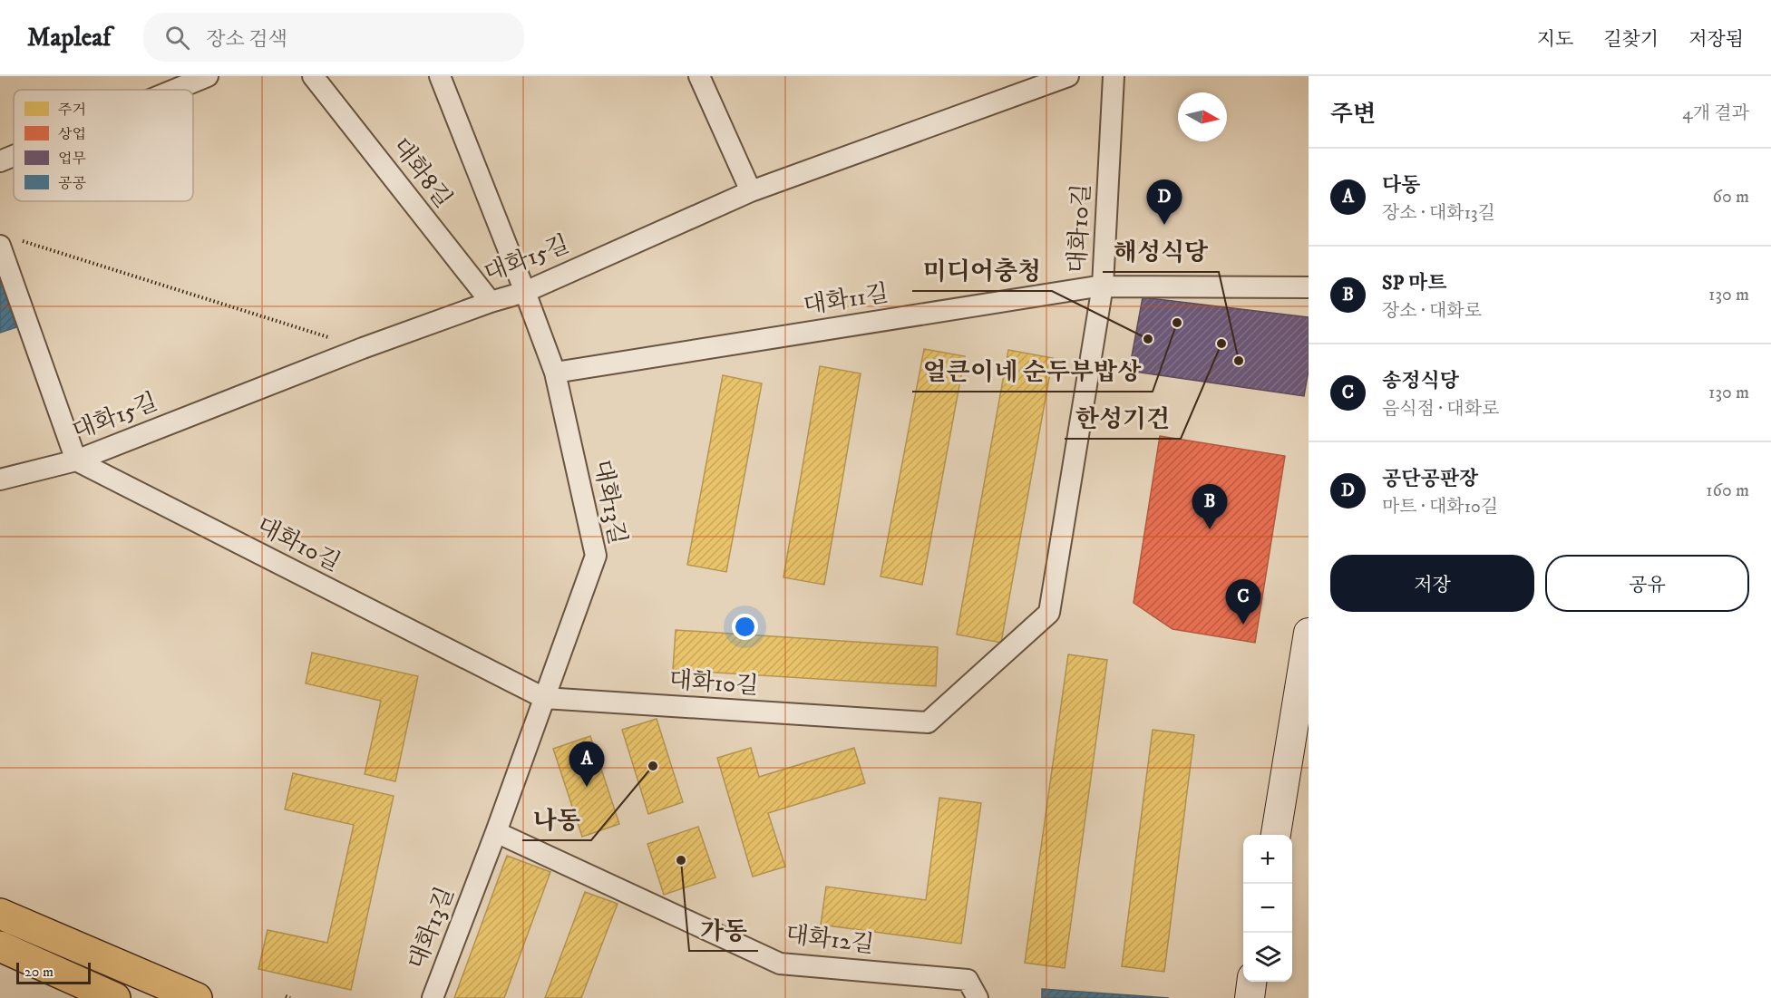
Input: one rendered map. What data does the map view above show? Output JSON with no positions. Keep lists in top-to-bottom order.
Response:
{
  "streets": {
    "street": [
      "대화8길",
      "대화10길",
      "대화15길",
      "대화11길",
      "대화13길",
      "대화12길"
    ]
  },
  "crossings": [
    ["대화8길", "대화15길"],
    ["대화10길", "대화15길"],
    ["대화10길", "대화11길"],
    ["대화10길", "대화13길"],
    ["대화15길", "대화13길"],
    ["대화11길", "대화13길"],
    ["대화13길", "대화12길"]
  ],
  "places": [
    "얼큰이네 순두부밥상",
    "미디어충청",
    "한성기건",
    "해성식당",
    "나동",
    "가동"
  ],
  "legend": [
    "주거",
    "상업",
    "업무",
    "공공"
  ],
  "scale_bar": "20 m",
  "north": "right",
  "page": {
    "header": "Mapleaf",
    "search": "장소 검색",
    "nav": ["지도", "길찾기", "저장됨"],
    "heading": ["주변", "4개 결과"],
    "list": [
      {
        "mark": "A",
        "name": "다동",
        "note": "장소 · 대화13길",
        "value": "60 m"
      },
      {
        "mark": "B",
        "name": "SP 마트",
        "note": "장소 · 대화로",
        "value": "130 m"
      },
      {
        "mark": "C",
        "name": "송정식당",
        "note": "음식점 · 대화로",
        "value": "130 m"
      },
      {
        "mark": "D",
        "name": "공단공판장",
        "note": "마트 · 대화10길",
        "value": "160 m"
      }
    ],
    "pins": [
      "D",
      "B",
      "C",
      "A"
    ],
    "buttons": ["저장", "공유"],
    "map_buttons": ["+", "−"],
    "scale": "20 m"
  }
}
